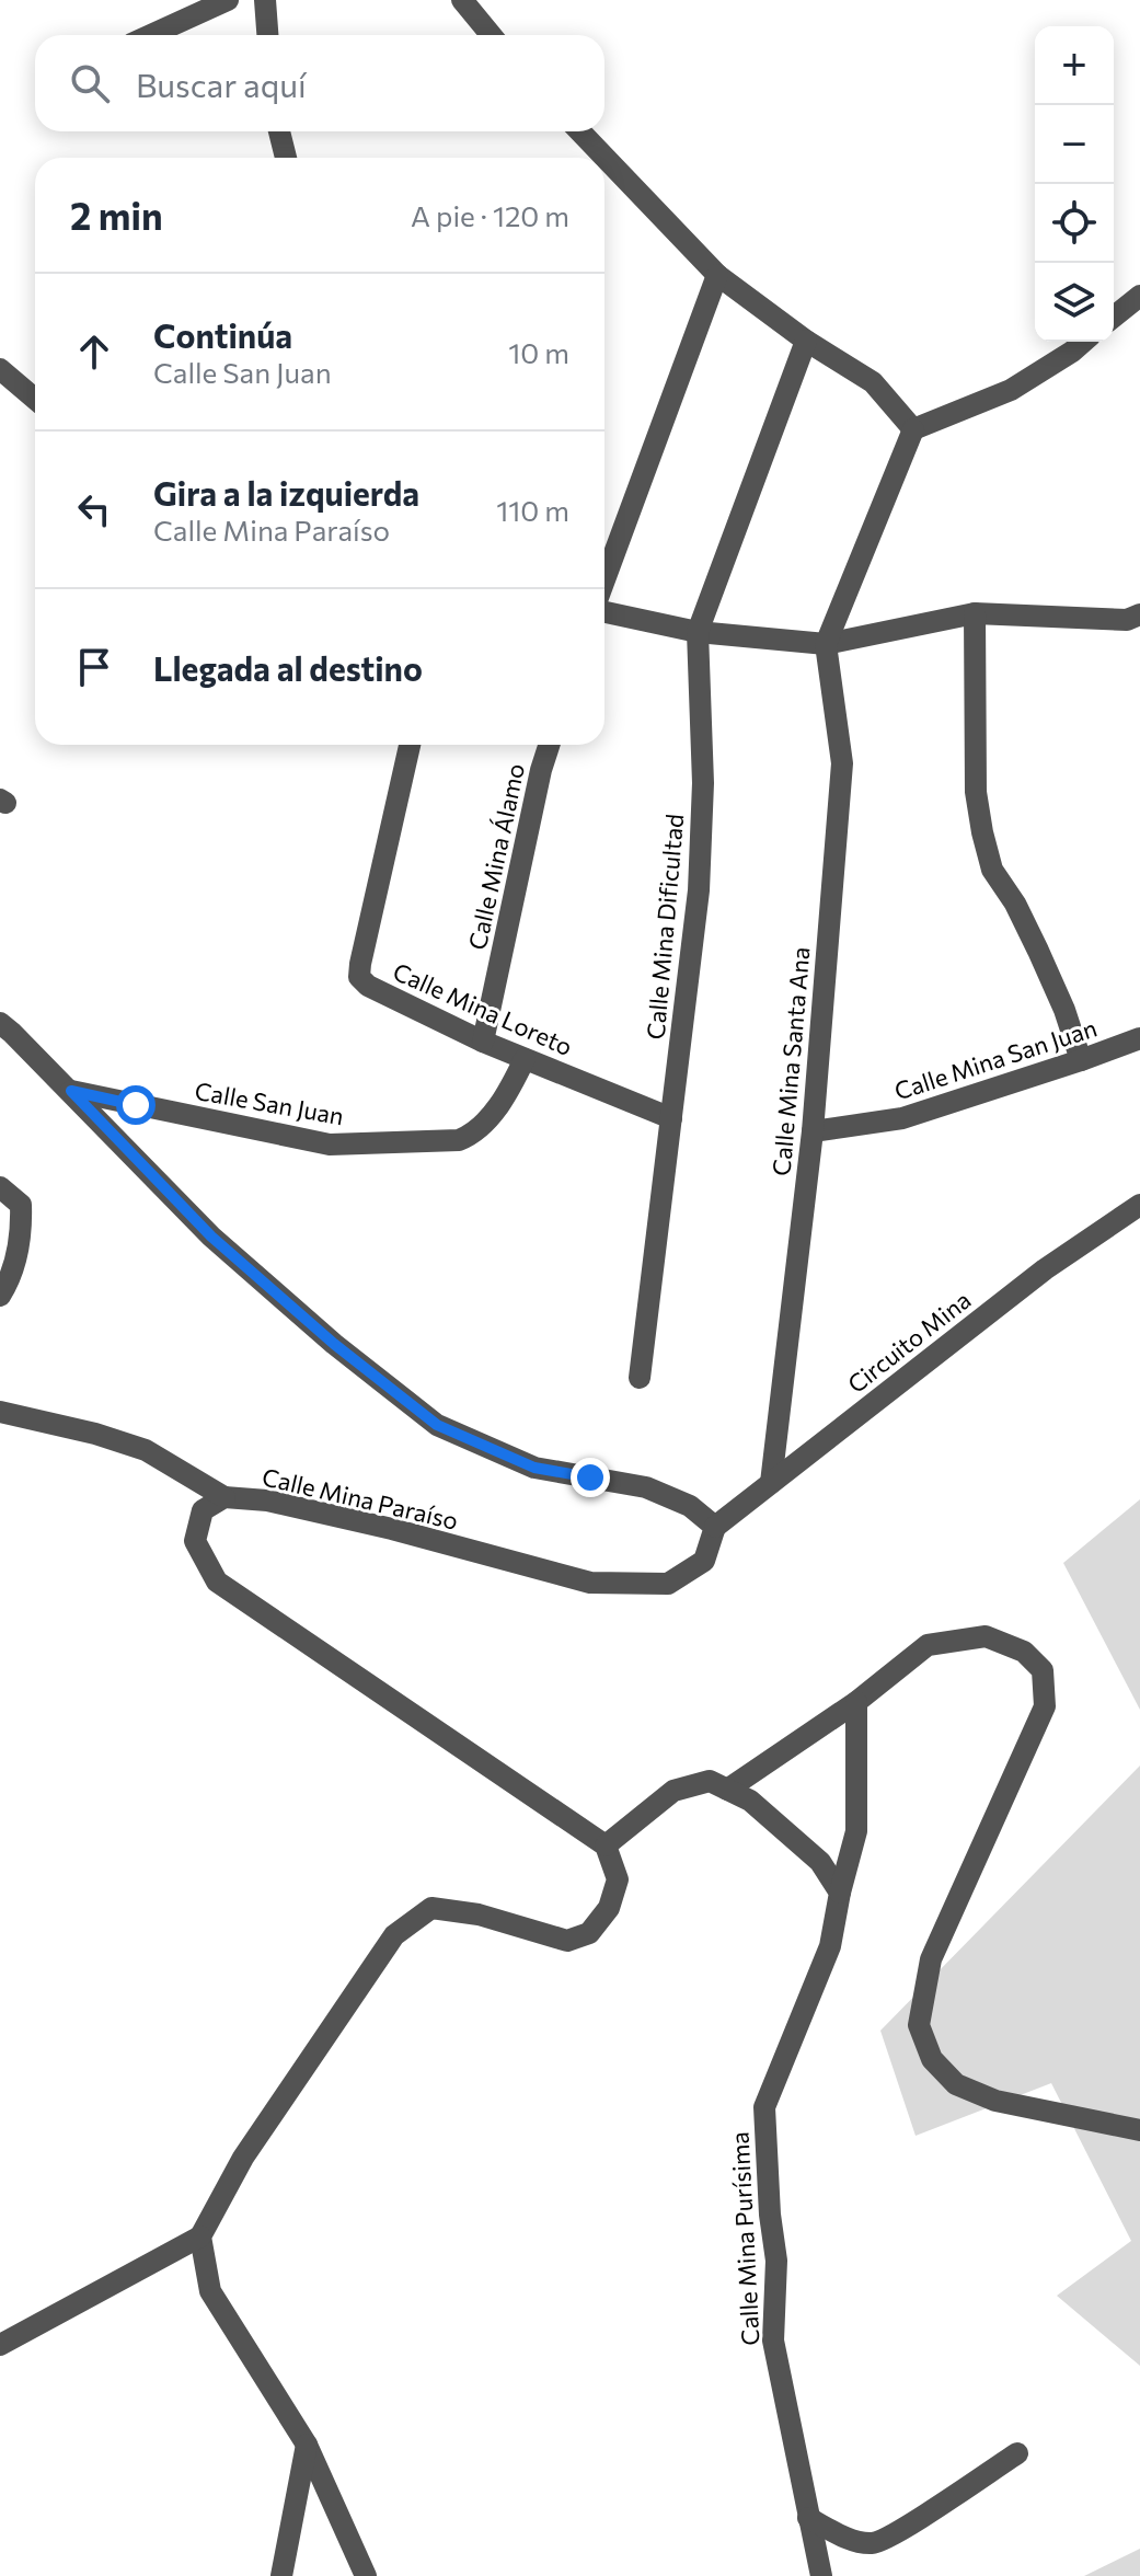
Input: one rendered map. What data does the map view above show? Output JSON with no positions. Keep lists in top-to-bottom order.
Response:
{
  "streets": {
    "street": [
      "Calle Mina Álamo",
      "Calle Mina Dificultad",
      "Calle Mina Loreto",
      "Calle Mina San Juan",
      "Calle Mina Santa Ana",
      "Calle San Juan",
      "Circuito Mina",
      "Calle Mina Paraíso",
      "Calle Mina Purísima"
    ]
  },
  "crossings": [
    ["Calle Mina Álamo", "Calle Mina Loreto"],
    ["Calle Mina Dificultad", "Calle Mina Loreto"],
    ["Calle Mina Loreto", "Calle San Juan"],
    ["Calle Mina San Juan", "Calle Mina Santa Ana"],
    ["Calle Mina Santa Ana", "Circuito Mina"],
    ["Circuito Mina", "Calle Mina Paraíso"]
  ],
  "page": {
    "map_buttons": ["+", "−"],
    "search": "Buscar aquí",
    "heading": ["2 min", "A pie · 120 m"],
    "list": [
      ["Continúa", "Calle San Juan", "10 m"],
      ["Gira a la izquierda", "Calle Mina Paraíso", "110 m"],
      "Llegada al destino"
    ]
  }
}
